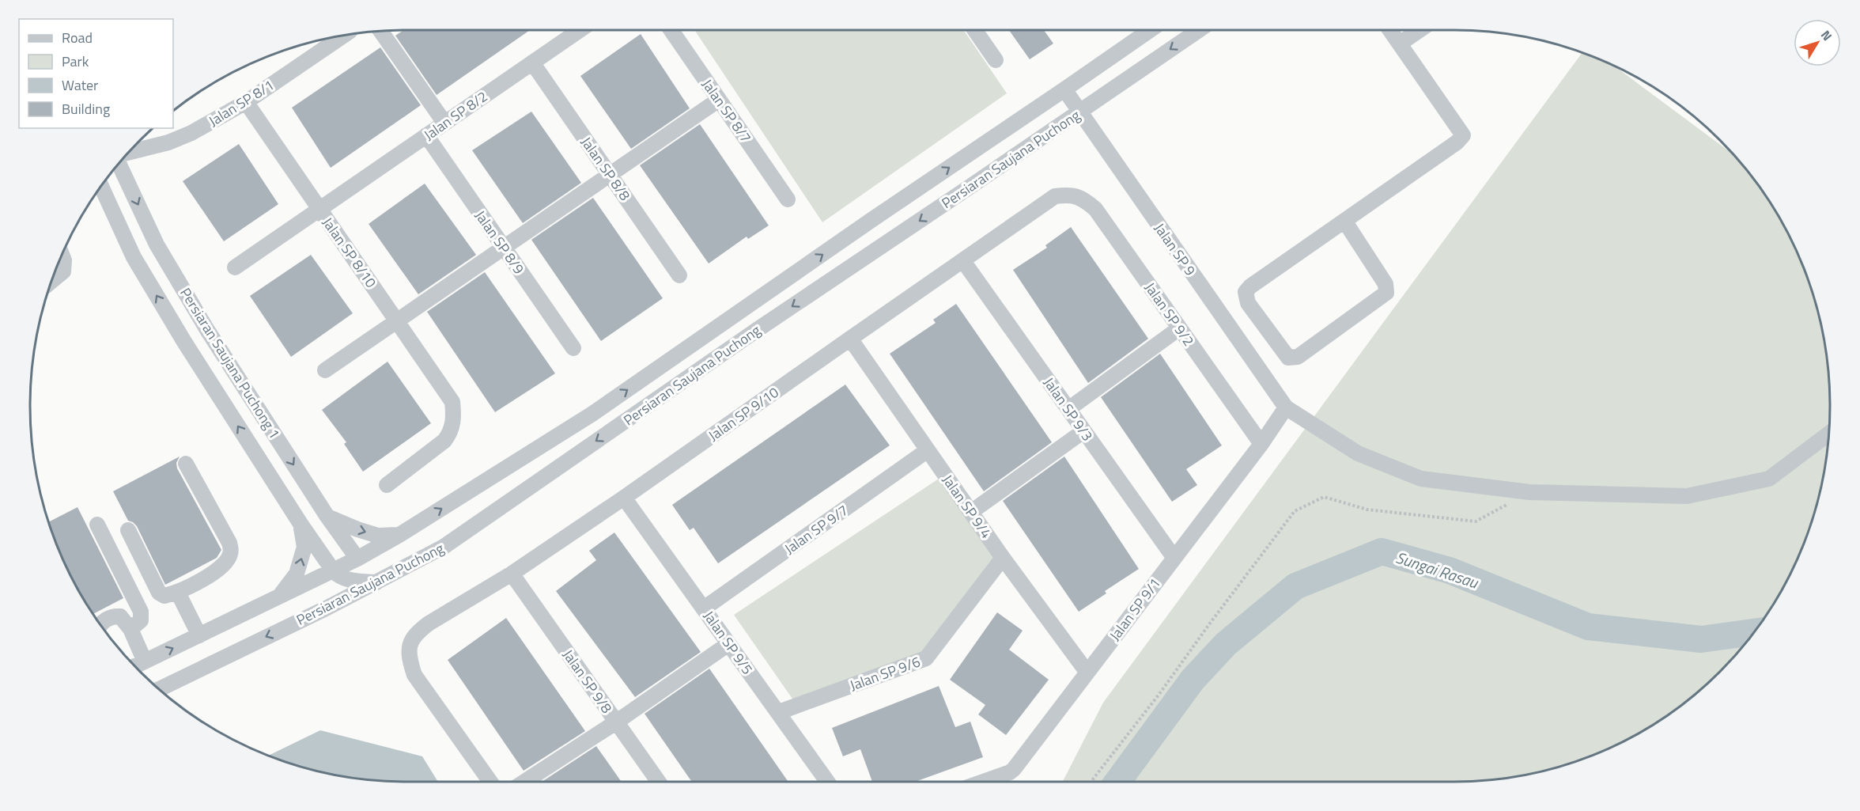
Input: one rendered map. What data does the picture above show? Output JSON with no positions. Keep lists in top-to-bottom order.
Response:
{
  "streets": {
    "street": [
      "Jalan SP 8/1",
      "Jalan SP 8/7",
      "Jalan SP 8/2",
      "Persiaran Saujana Puchong",
      "Jalan SP 8/8",
      "Jalan SP 8/9",
      "Jalan SP 9",
      "Jalan SP 8/10",
      "Jalan SP 9/2",
      "Persiaran Saujana Puchong 1",
      "Jalan SP 9/3",
      "Jalan SP 9/10",
      "Jalan SP 9/4",
      "Jalan SP 9/7",
      "Jalan SP 9/1",
      "Jalan SP 9/5",
      "Jalan SP 9/6",
      "Jalan SP 9/8"
    ]
  },
  "crossings": [
    ["Jalan SP 8/1", "Jalan SP 8/10"],
    ["Jalan SP 8/2", "Jalan SP 8/8"],
    ["Jalan SP 8/2", "Jalan SP 8/9"],
    ["Jalan SP 8/2", "Jalan SP 8/10"],
    ["Persiaran Saujana Puchong", "Jalan SP 9"],
    ["Persiaran Saujana Puchong", "Persiaran Saujana Puchong 1"],
    ["Jalan SP 9", "Jalan SP 9/1"],
    ["Jalan SP 9/2", "Jalan SP 9/10"],
    ["Jalan SP 9/2", "Jalan SP 9/1"],
    ["Jalan SP 9/3", "Jalan SP 9/10"],
    ["Jalan SP 9/3", "Jalan SP 9/1"],
    ["Jalan SP 9/10", "Jalan SP 9/4"],
    ["Jalan SP 9/10", "Jalan SP 9/5"],
    ["Jalan SP 9/10", "Jalan SP 9/8"],
    ["Jalan SP 9/4", "Jalan SP 9/7"],
    ["Jalan SP 9/4", "Jalan SP 9/1"],
    ["Jalan SP 9/4", "Jalan SP 9/6"],
    ["Jalan SP 9/7", "Jalan SP 9/5"],
    ["Jalan SP 9/5", "Jalan SP 9/6"]
  ],
  "water": ["Sungai Rasau"],
  "legend": [
    "Road",
    "Park",
    "Water",
    "Building"
  ],
  "north": "top right"
}
